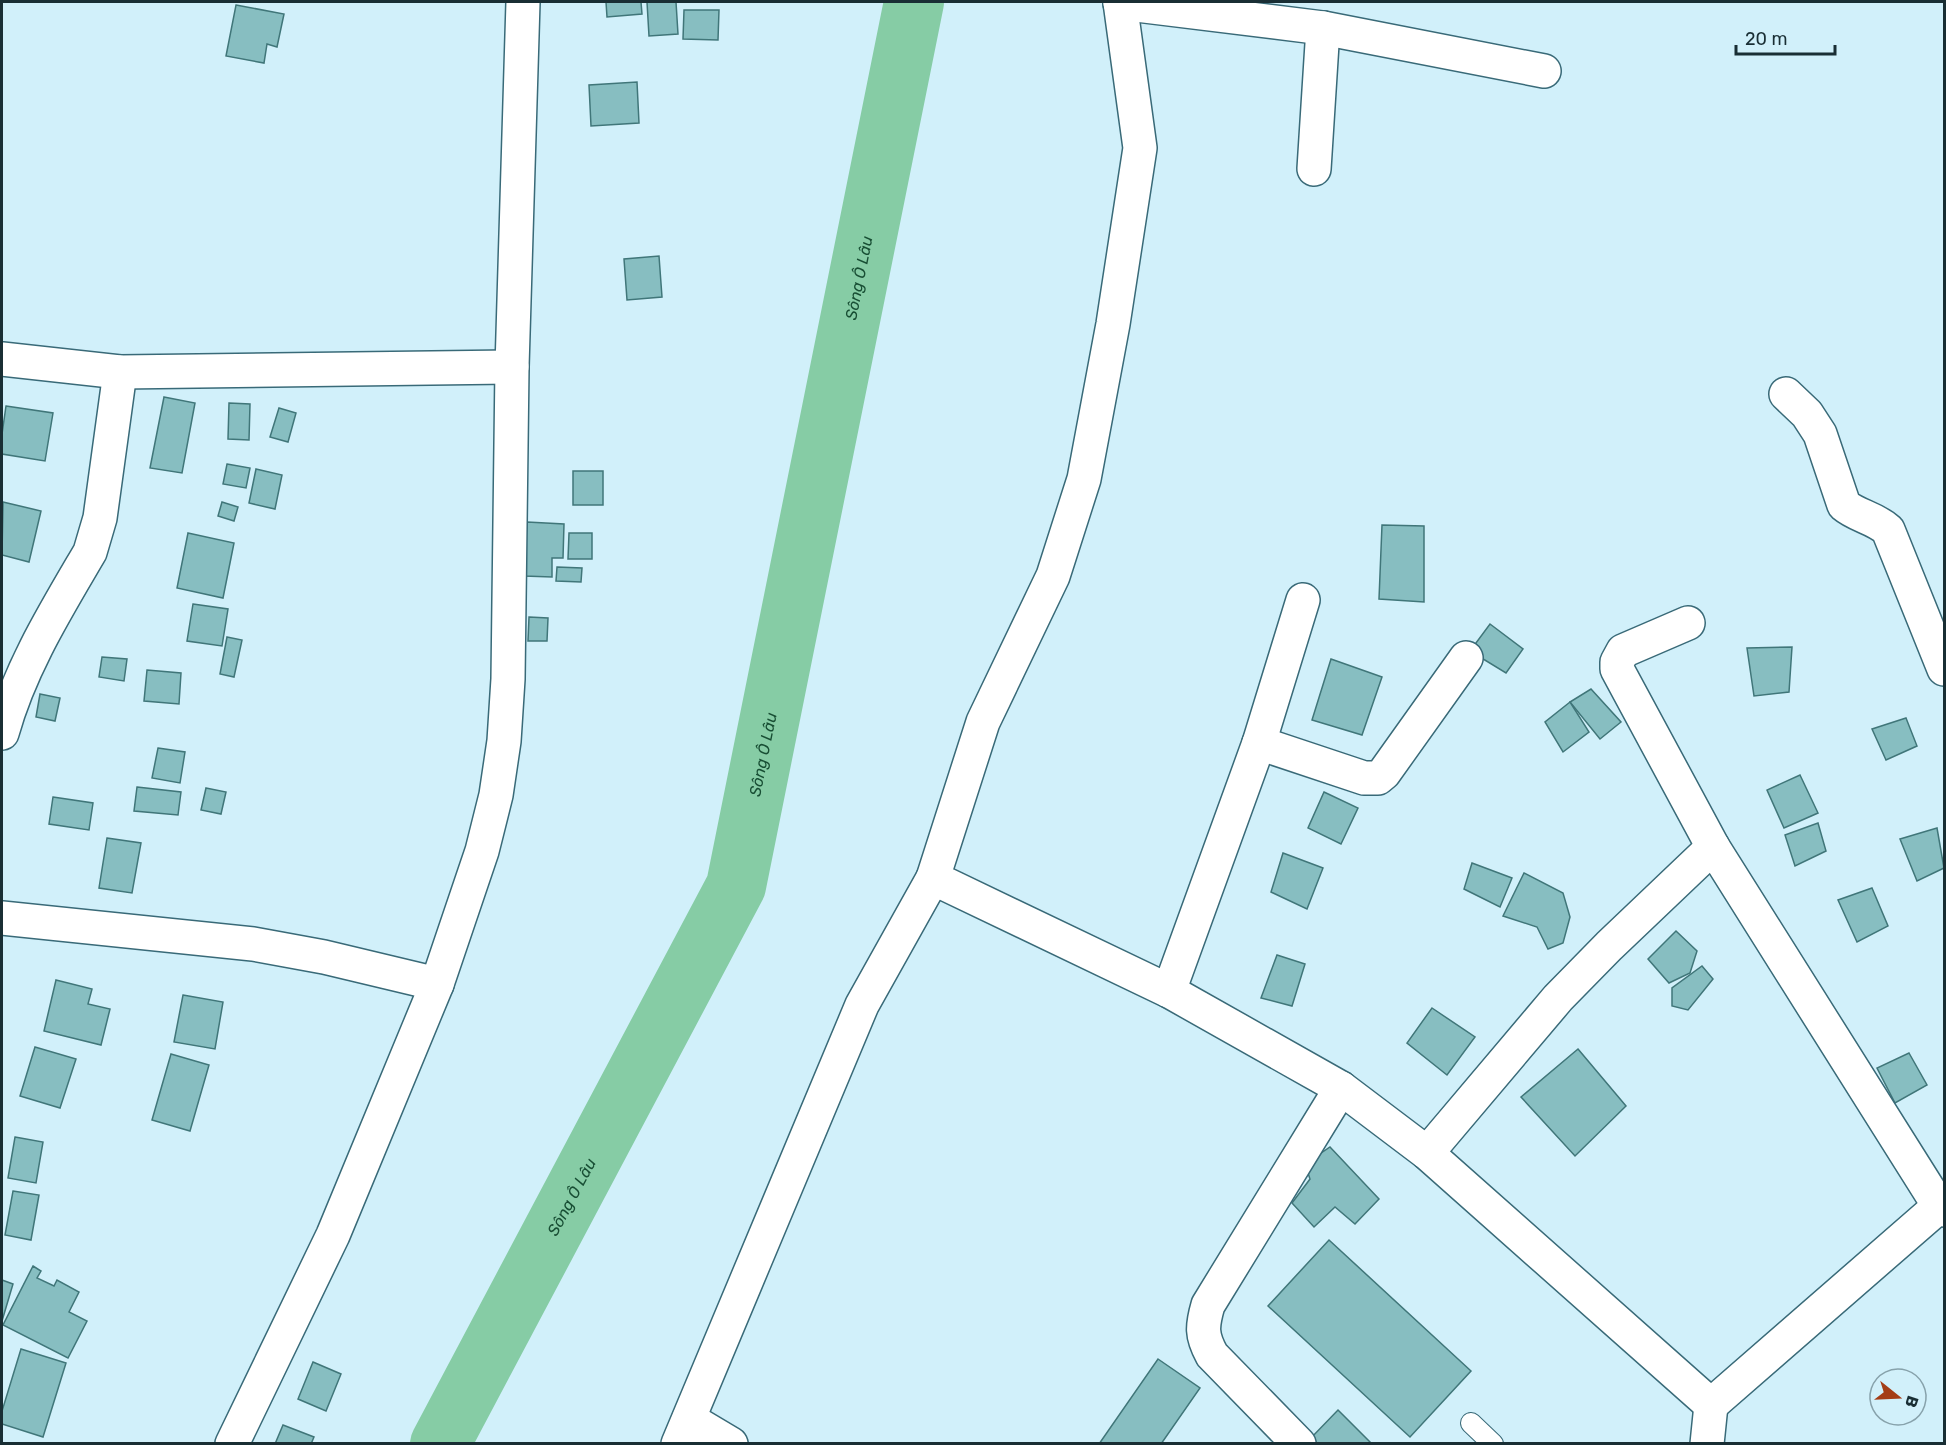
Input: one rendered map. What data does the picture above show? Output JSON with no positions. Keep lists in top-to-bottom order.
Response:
{
  "water": ["Sông Ô Lâu"],
  "scale_bar": "20 m",
  "north": "right"
}
